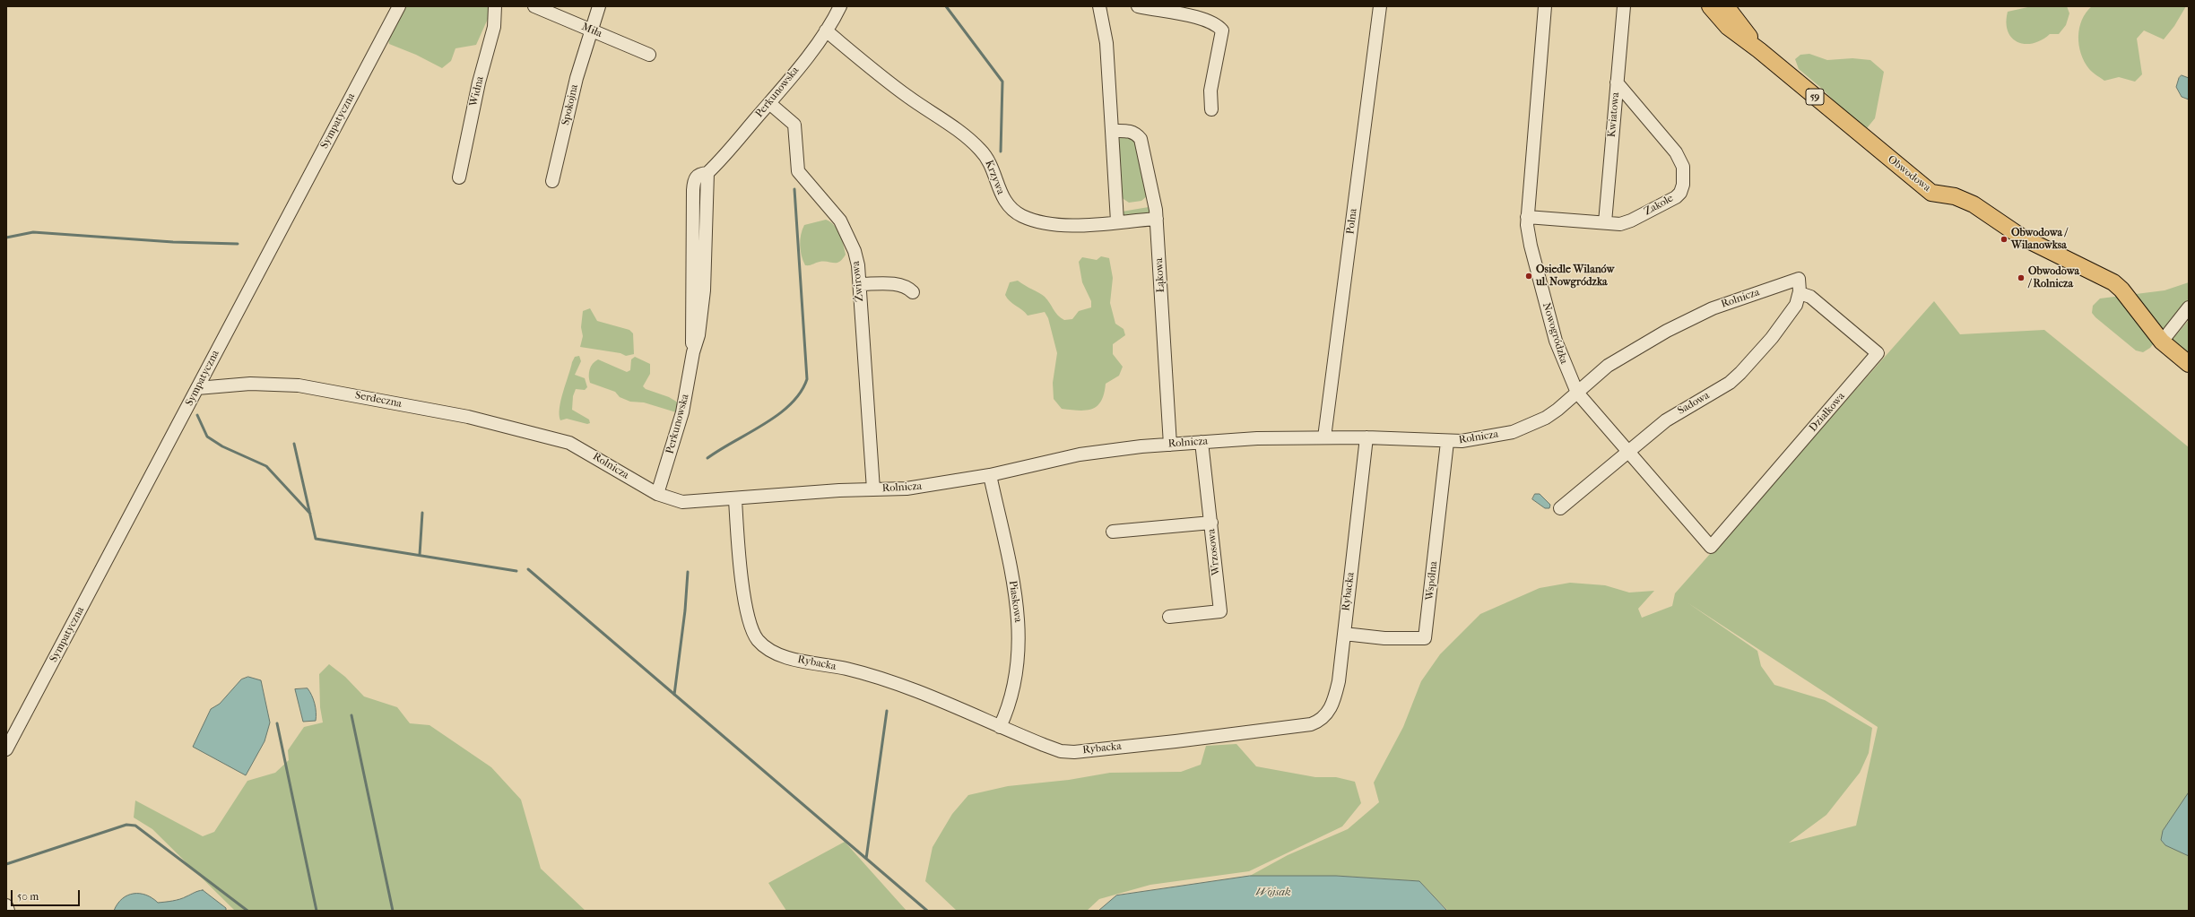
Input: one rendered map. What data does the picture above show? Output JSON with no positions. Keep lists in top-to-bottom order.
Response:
{
  "streets": {
    "main road": ["59", "Obwodowa"],
    "street": [
      "Miła",
      "Widna",
      "Perkunowska",
      "Spokojna",
      "Kwiatowa",
      "Sympatyczna",
      "Krzywa",
      "Zakole",
      "Polna",
      "Łąkowa",
      "Żwirowa",
      "Rolnicza",
      "Nowogródzka",
      "Serdeczna",
      "Sadowa",
      "Działkowa",
      "Wrzosowa",
      "Wspólna",
      "Rybacka",
      "Piaskowa"
    ]
  },
  "crossings": [
    ["Miła", "Spokojna"],
    ["Perkunowska", "Krzywa"],
    ["Perkunowska", "Żwirowa"],
    ["Perkunowska", "Rolnicza"],
    ["Kwiatowa", "Zakole"],
    ["Sympatyczna", "Serdeczna"],
    ["Krzywa", "Łąkowa"],
    ["Zakole", "Nowogródzka"],
    ["Polna", "Rolnicza"],
    ["Łąkowa", "Rolnicza"],
    ["Żwirowa", "Rolnicza"],
    ["Rolnicza", "Nowogródzka"],
    ["Rolnicza", "Serdeczna"],
    ["Rolnicza", "Sadowa"],
    ["Rolnicza", "Wrzosowa"],
    ["Rolnicza", "Wspólna"],
    ["Rolnicza", "Rybacka"],
    ["Rolnicza", "Piaskowa"],
    ["Nowogródzka", "Sadowa"],
    ["Nowogródzka", "Działkowa"],
    ["Sadowa", "Działkowa"],
    ["Wspólna", "Rybacka"],
    ["Rybacka", "Piaskowa"]
  ],
  "water": ["Wojsak"],
  "places": ["Obwodowa / Wilanowksa", "Osiedle Wilanów ul. Nowgródzka", "Obwodowa / Rolnicza"],
  "scale_bar": "50 m"
}
